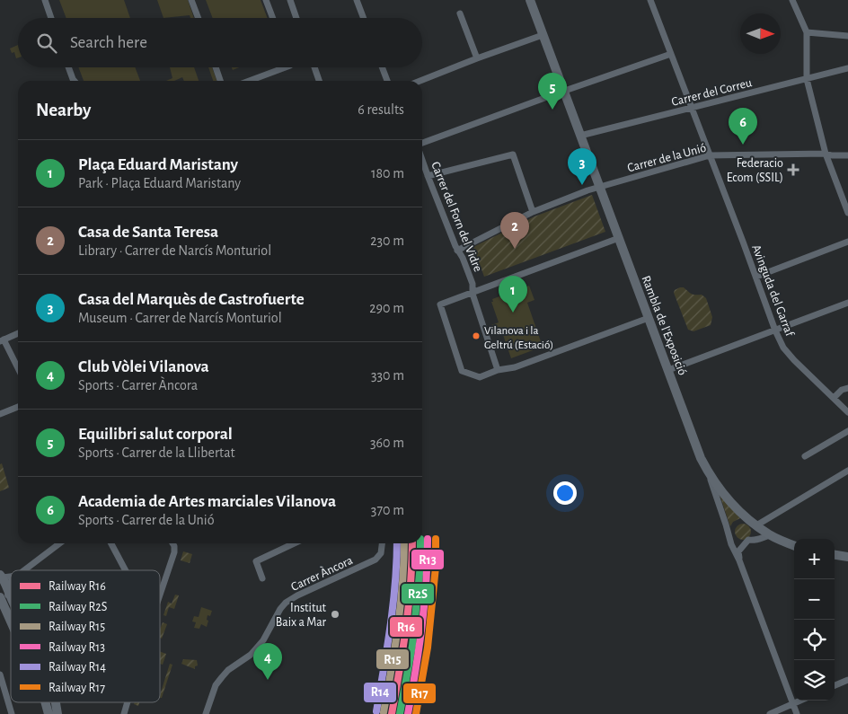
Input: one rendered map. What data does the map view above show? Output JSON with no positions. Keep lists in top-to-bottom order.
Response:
{
  "streets": {
    "street": [
      "Carrer del Correu",
      "Carrer de la Unió",
      "Carrer del Forn del Vidre",
      "Avinguda del Garraf",
      "Rambla de l'Exposició",
      "Carrer Àncora"
    ]
  },
  "crossings": [
    ["Carrer del Correu", "Avinguda del Garraf"],
    ["Carrer del Correu", "Rambla de l'Exposició"],
    ["Carrer de la Unió", "Carrer del Forn del Vidre"],
    ["Carrer de la Unió", "Avinguda del Garraf"],
    ["Carrer de la Unió", "Rambla de l'Exposició"]
  ],
  "places": {
    "health": ["Federacio Ecom (SSIL)"],
    "other": ["Vilanova i la Geltrú (Estació)", "Institut Baix a Mar"]
  },
  "lines": [
    "rail line R13",
    "rail line R17",
    "rail line R16",
    "rail line R2S",
    "rail line R15",
    "rail line R14"
  ],
  "legend": [
    "Railway R16",
    "Railway R2S",
    "Railway R15",
    "Railway R13",
    "Railway R14",
    "Railway R17"
  ],
  "north": "right",
  "page": {
    "search": "Search here",
    "pins": [
      "5",
      "6",
      "3",
      "2",
      "1",
      "4"
    ],
    "heading": ["Nearby", "6 results"],
    "list": [
      {
        "mark": "1",
        "name": "Plaça Eduard Maristany",
        "note": "Park · Plaça Eduard Maristany",
        "value": "180 m"
      },
      {
        "mark": "2",
        "name": "Casa de Santa Teresa",
        "note": "Library · Carrer de Narcís Monturiol",
        "value": "230 m"
      },
      {
        "mark": "3",
        "name": "Casa del Marquès de Castrofuerte",
        "note": "Museum · Carrer de Narcís Monturiol",
        "value": "290 m"
      },
      {
        "mark": "4",
        "name": "Club Vòlei Vilanova",
        "note": "Sports · Carrer Àncora",
        "value": "330 m"
      },
      {
        "mark": "5",
        "name": "Equilibri salut corporal",
        "note": "Sports · Carrer de la Llibertat",
        "value": "360 m"
      },
      {
        "mark": "6",
        "name": "Academia de Artes marciales Vilanova",
        "note": "Sports · Carrer de la Unió",
        "value": "370 m"
      }
    ],
    "map_buttons": ["+", "−"]
  }
}
